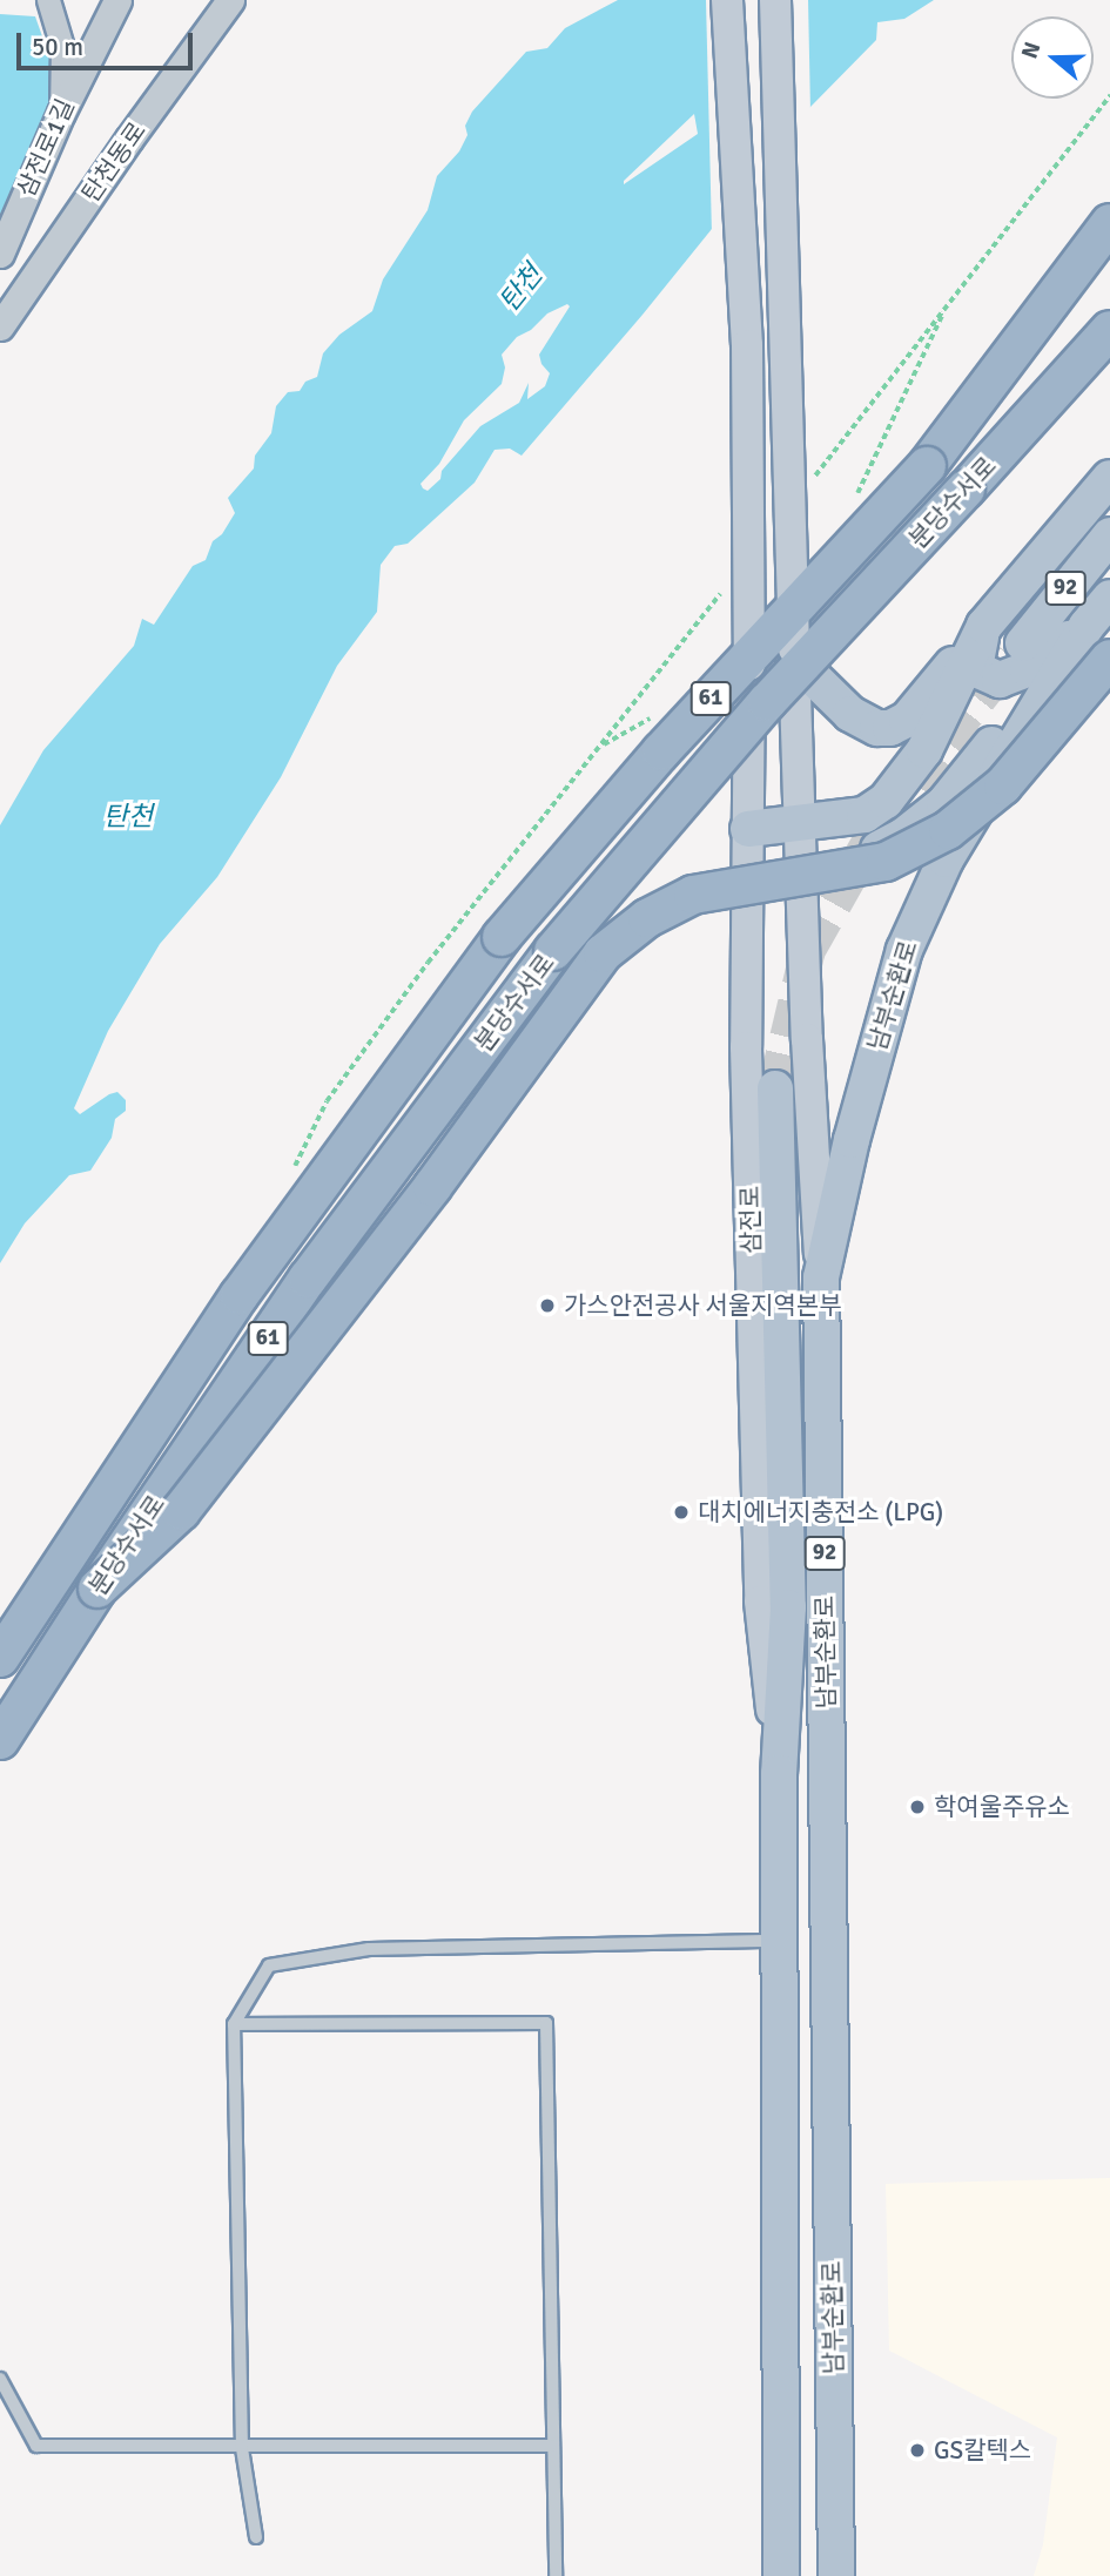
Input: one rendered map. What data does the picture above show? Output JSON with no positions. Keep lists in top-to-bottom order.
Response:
{
  "streets": {
    "highway": ["분당수서로", "61"],
    "main road": ["92", "남부순환로", "삼전로"],
    "street": ["삼전로1길", "탄천동로"]
  },
  "crossings": [
    ["남부순환로", "삼전로"]
  ],
  "water": ["탄천"],
  "places": [
    "가스안전공사 서울지역본부",
    "대치에너지충전소 (LPG)",
    "학여울주유소",
    "GS칼텍스"
  ],
  "scale_bar": "50 m",
  "north": "left"
}
